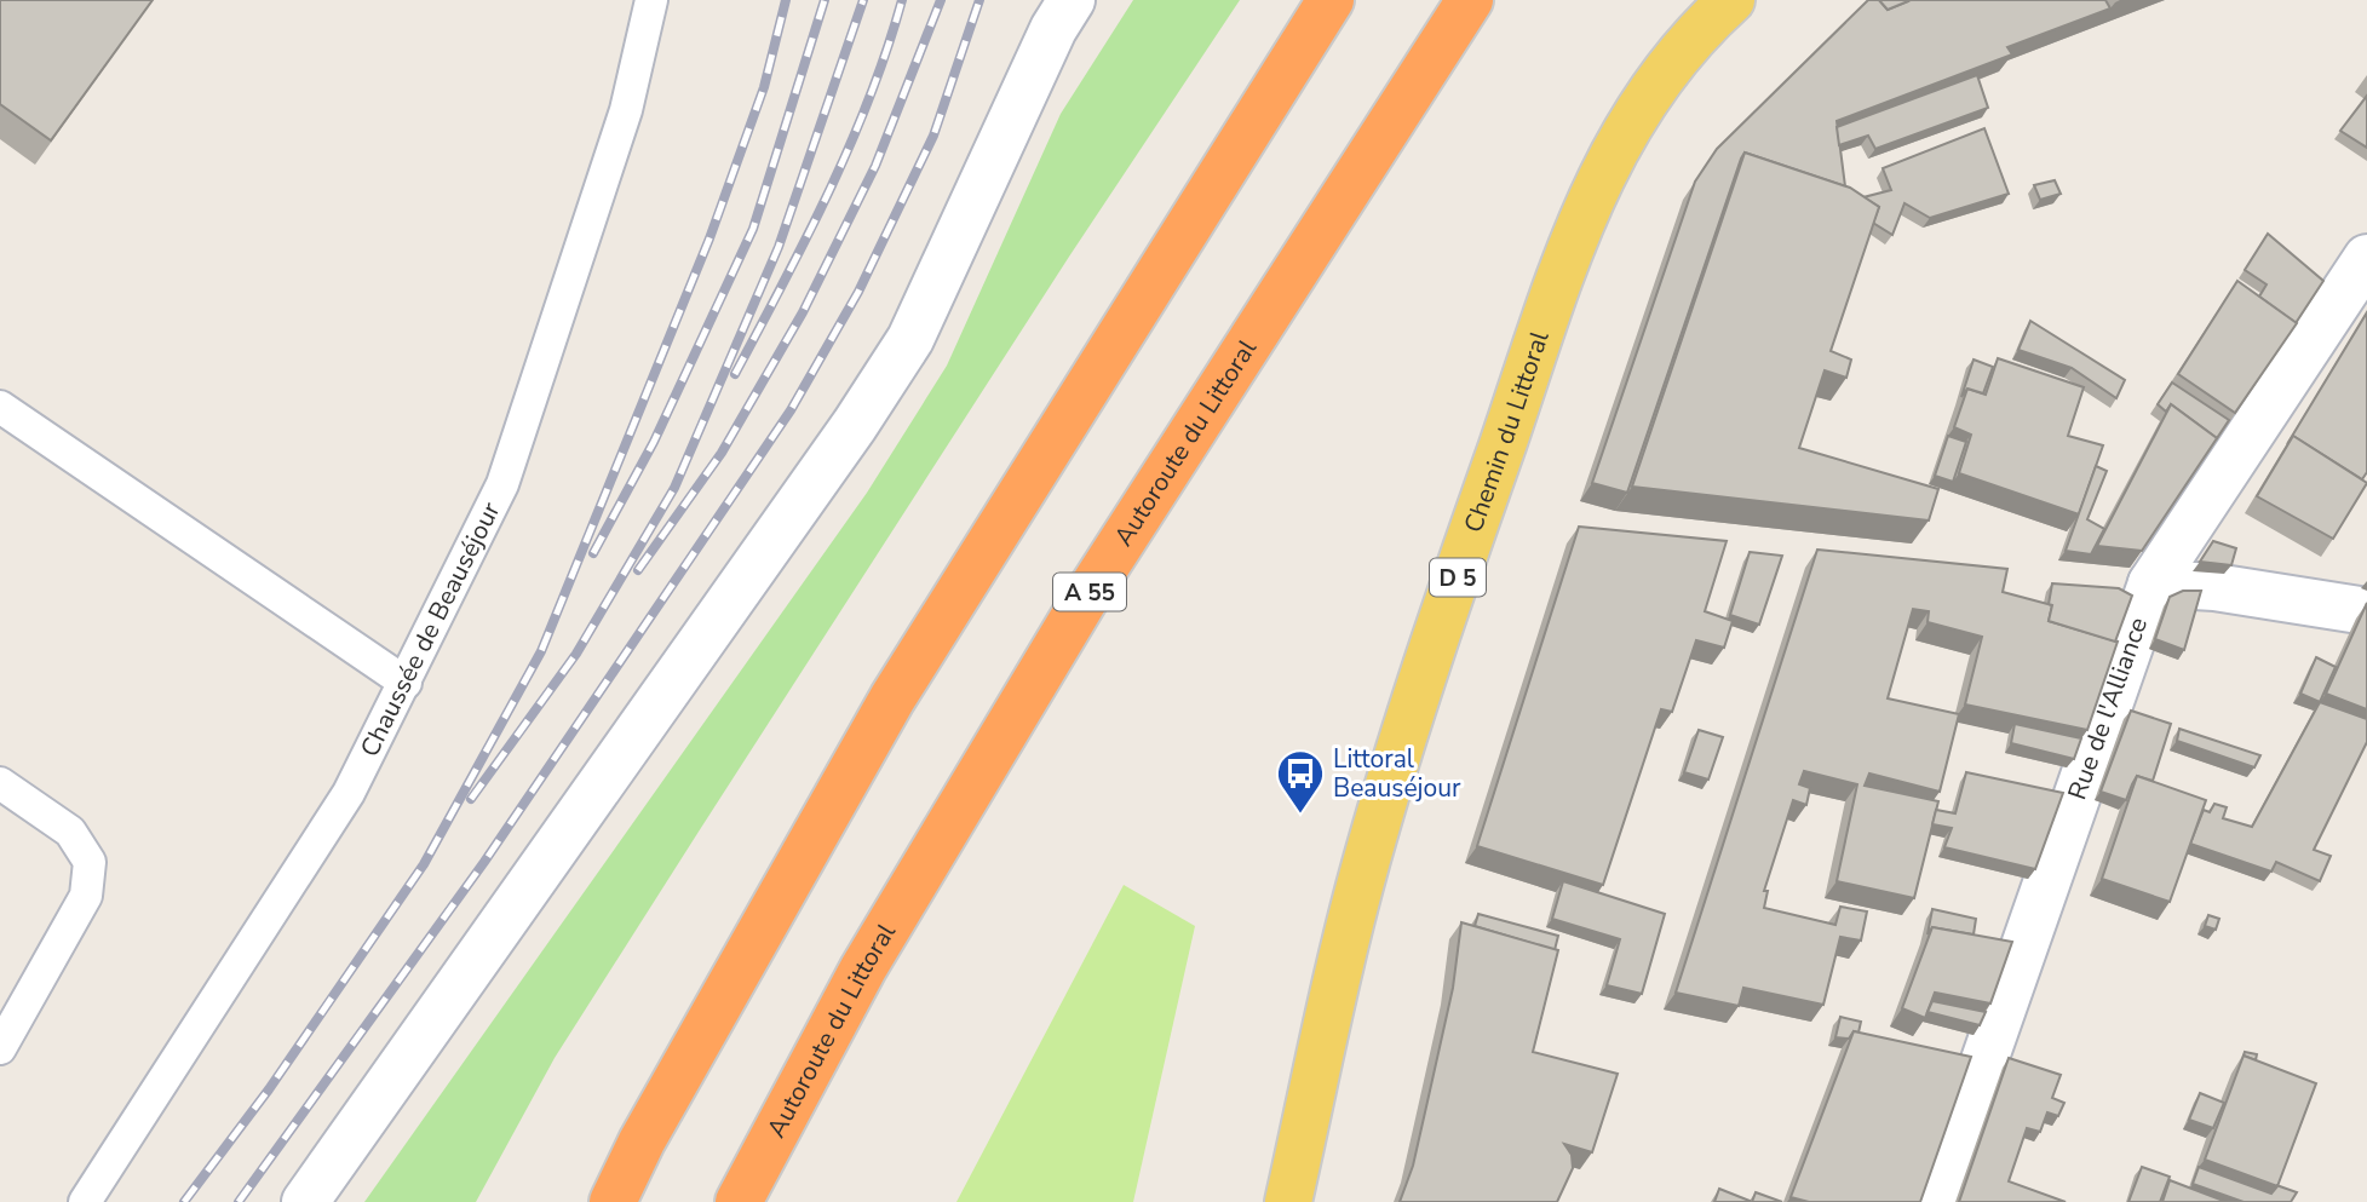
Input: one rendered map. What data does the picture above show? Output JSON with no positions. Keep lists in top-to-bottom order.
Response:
{
  "streets": {
    "highway": ["Autoroute du Littoral", "A 55"],
    "main road": ["Chemin du Littoral", "D 5"],
    "street": ["Rue de l'Alliance"],
    "lane": ["Chaussée de Beauséjour"]
  },
  "places": {
    "bus stop": ["Littoral Beauséjour"]
  }
}
